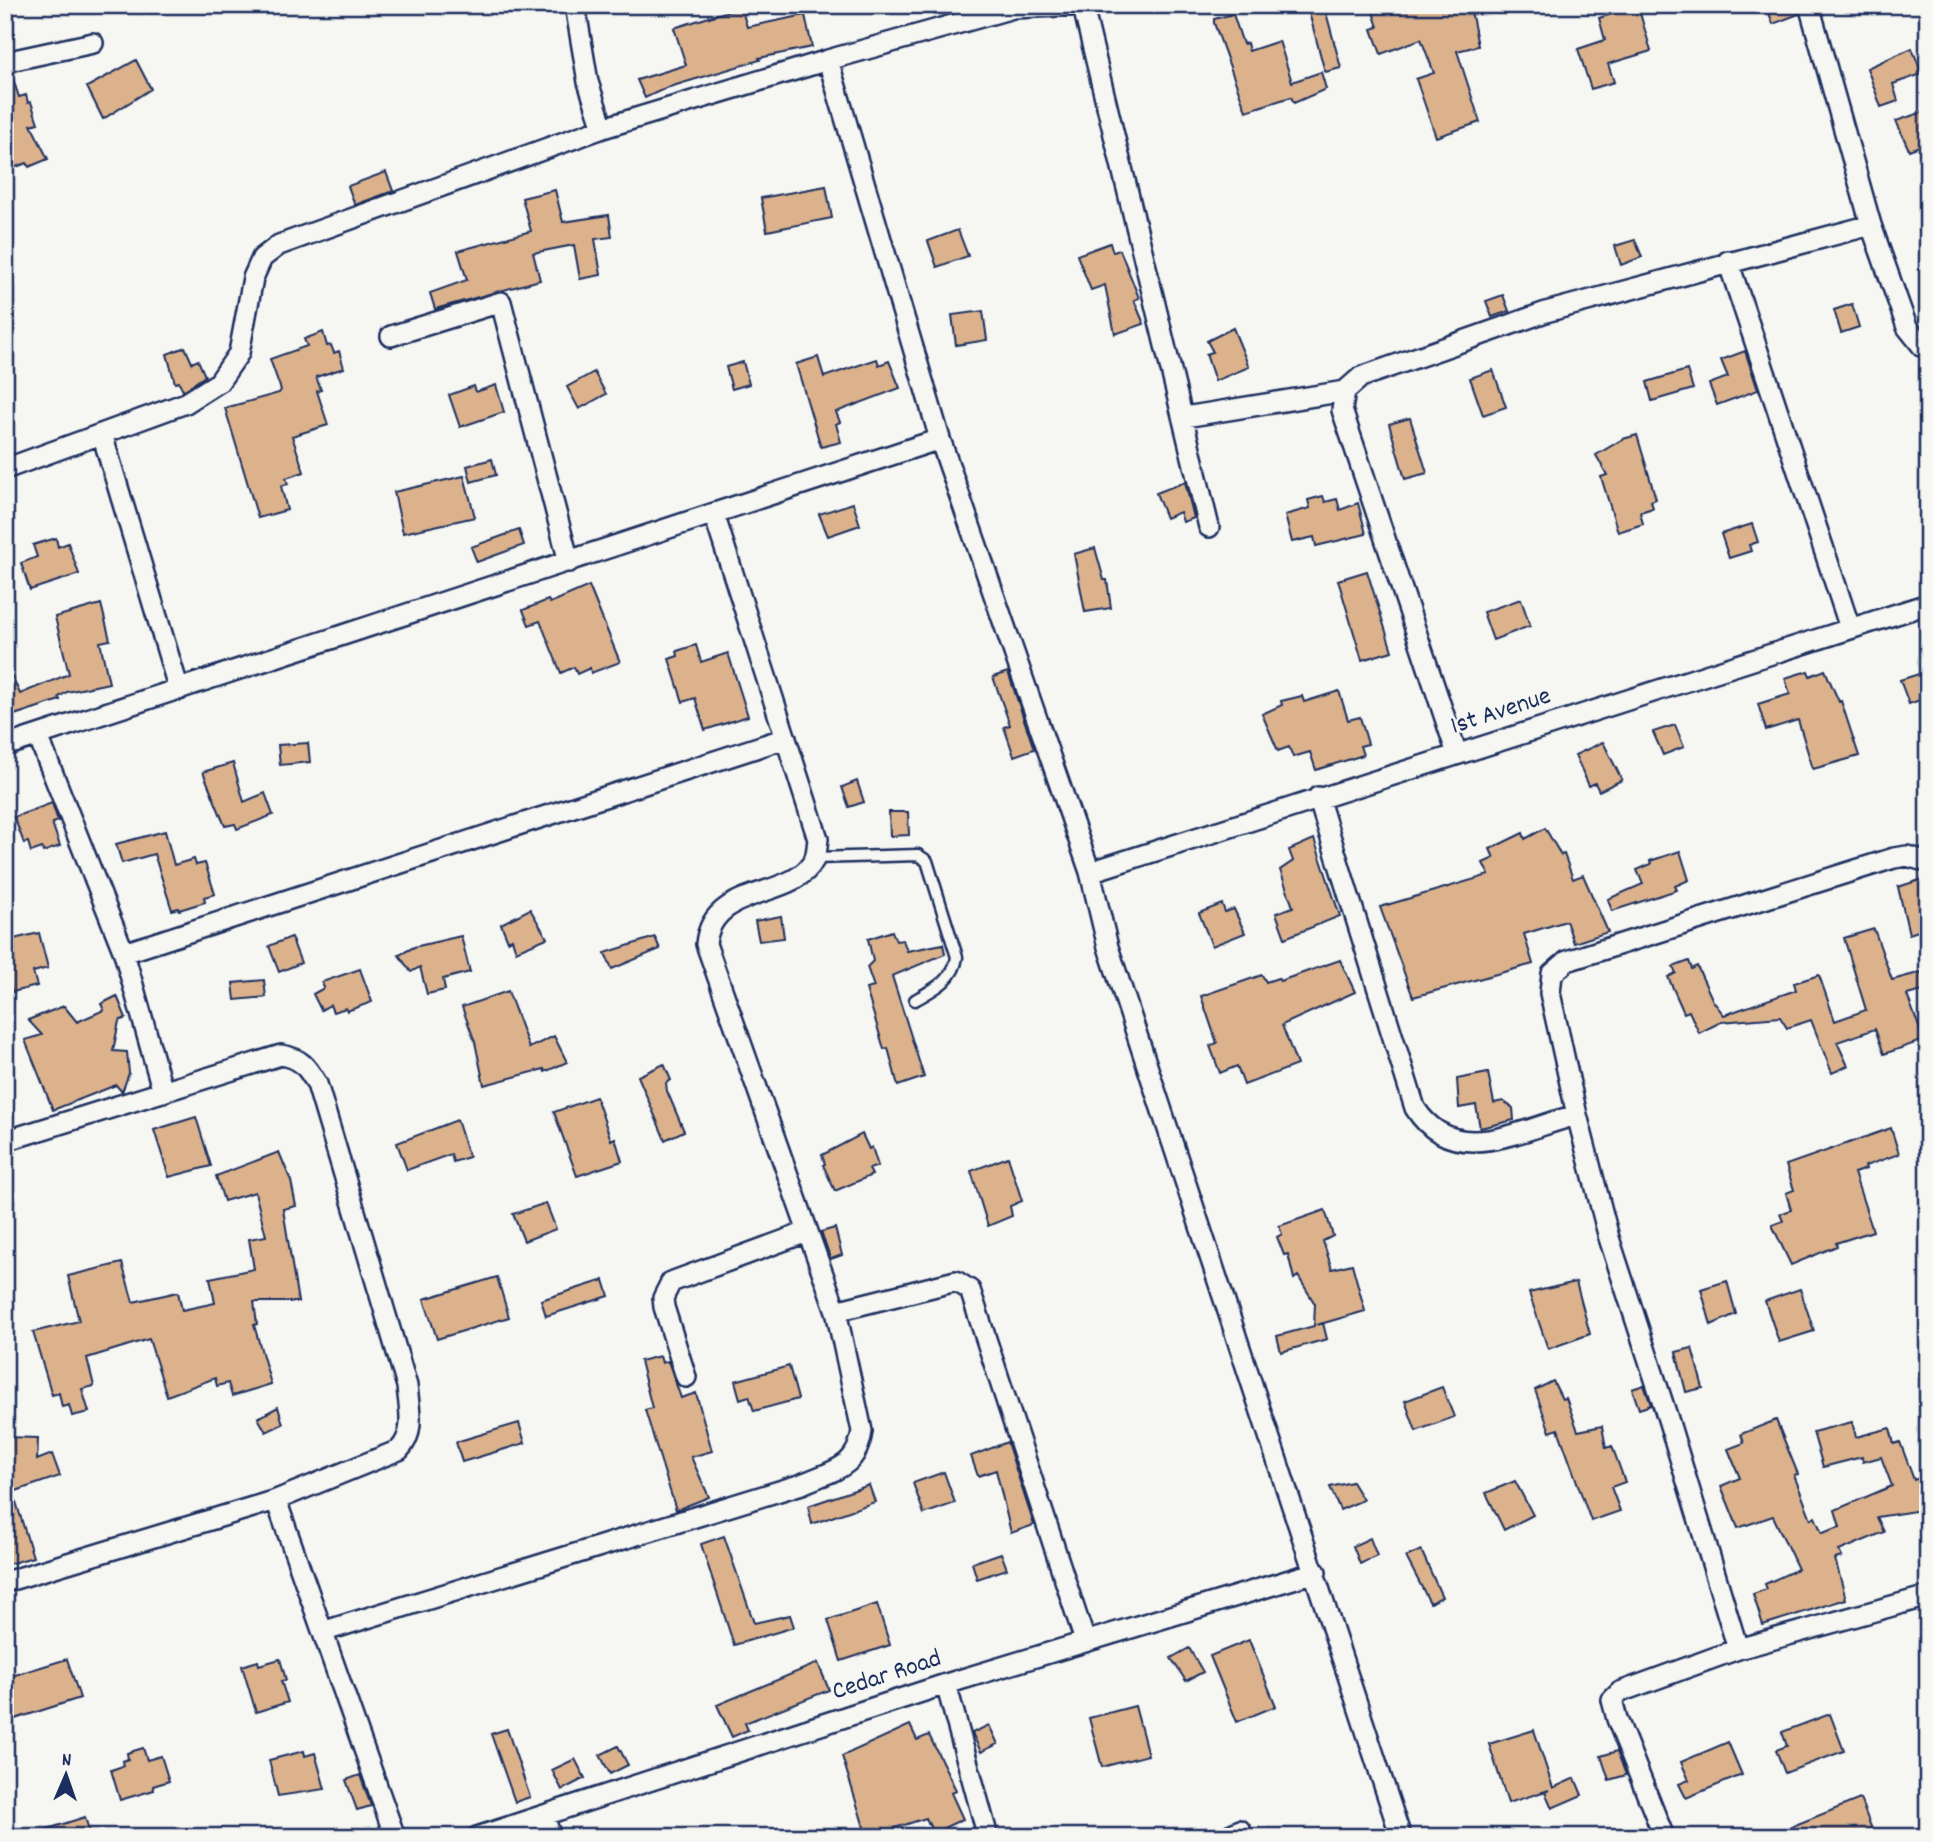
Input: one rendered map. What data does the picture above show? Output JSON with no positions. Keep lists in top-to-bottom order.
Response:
{
  "streets": {
    "street": ["1st Avenue", "Cedar Road"]
  },
  "north": "top"
}
